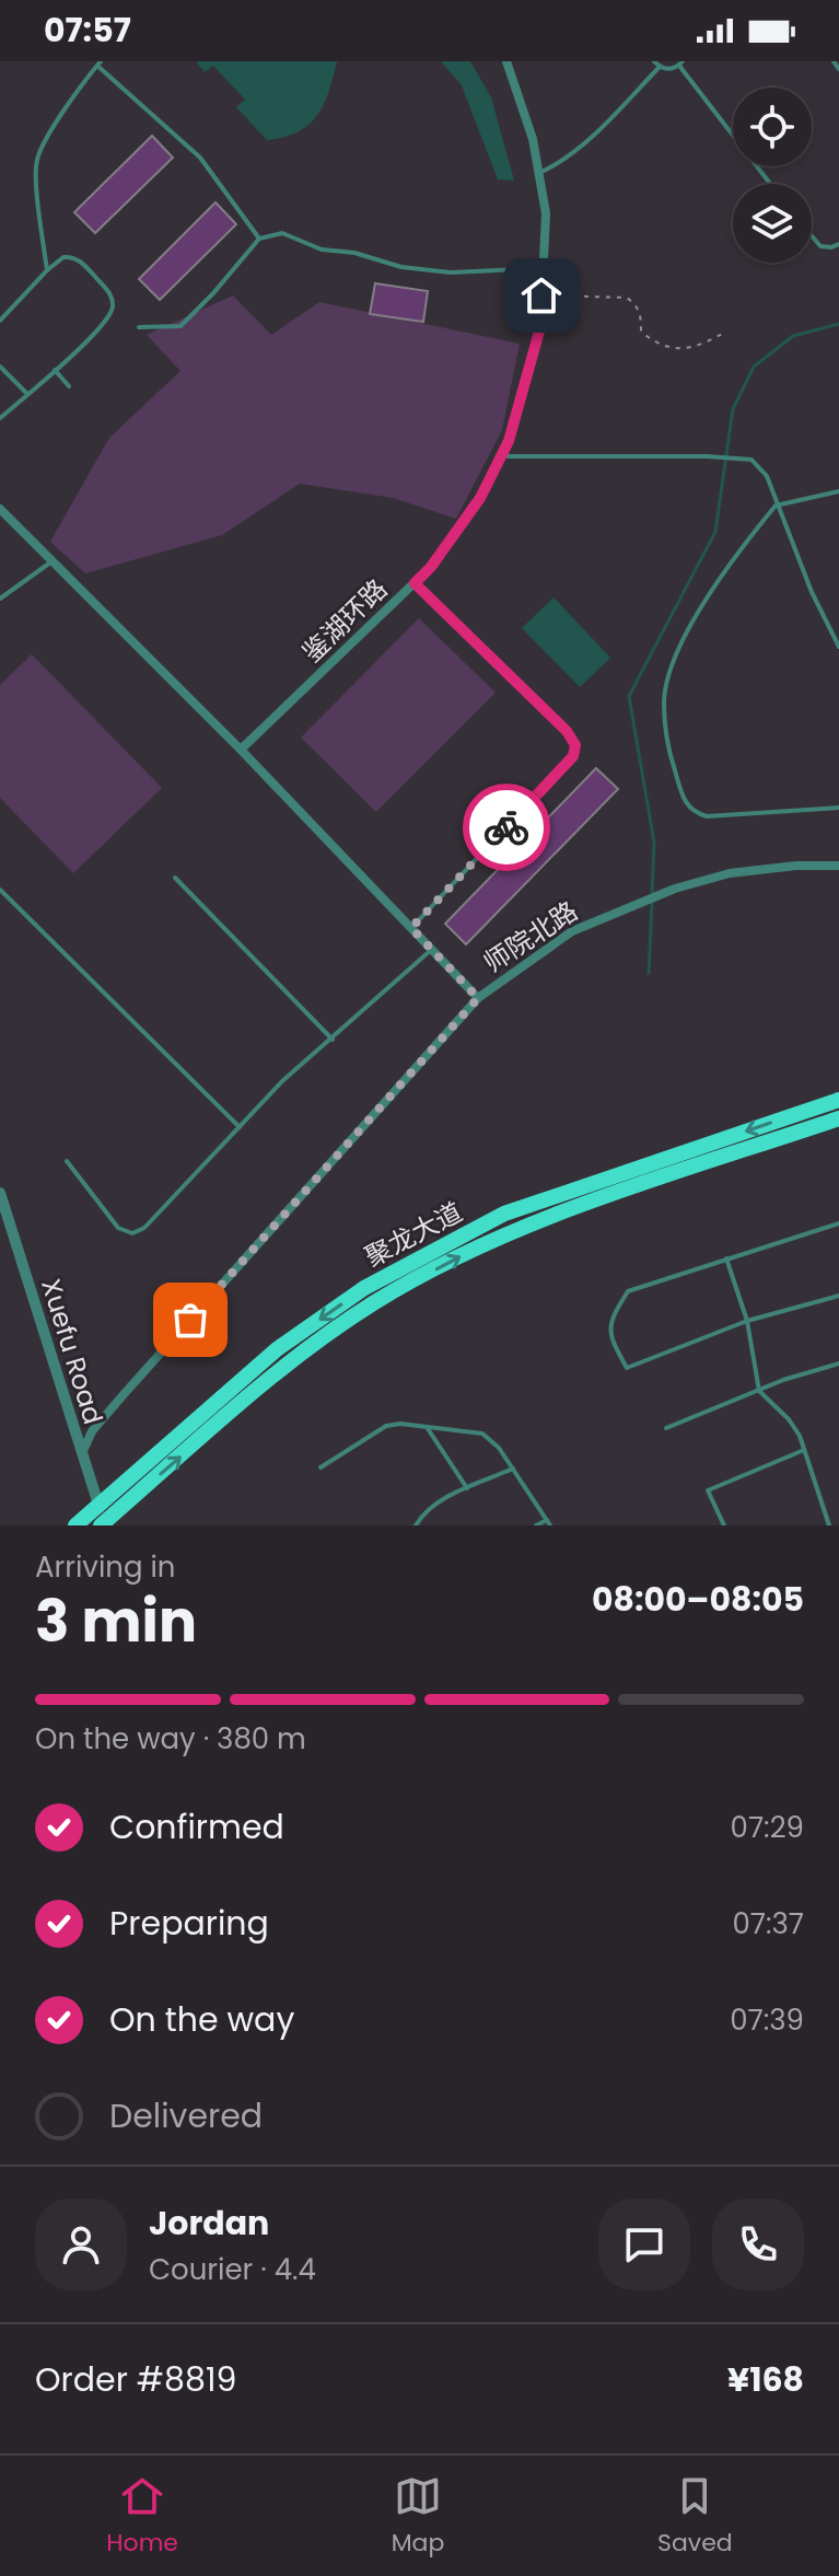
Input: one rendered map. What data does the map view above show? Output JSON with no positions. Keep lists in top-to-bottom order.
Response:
{
  "streets": {
    "highway": ["聚龙大道"],
    "street": ["鉴湖环路", "师院北路", "Xuefu Road"]
  },
  "crossings": [
    ["师院北路", "Xuefu Road"],
    ["聚龙大道", "Xuefu Road"]
  ],
  "page": {
    "status": "07:57",
    "heading": ["3 min", "Arriving in", "08:00–08:05"],
    "panel": [
      "Jordan",
      "Courier · 4.4",
      "Order #8819",
      "¥168"
    ],
    "bar": "On the way · 380 m",
    "list": [
      ["Confirmed", "07:29"],
      ["Preparing", "07:37"],
      ["On the way", "07:39"],
      "Delivered"
    ],
    "tabs": ["Home", "Map", "Saved"]
  }
}
